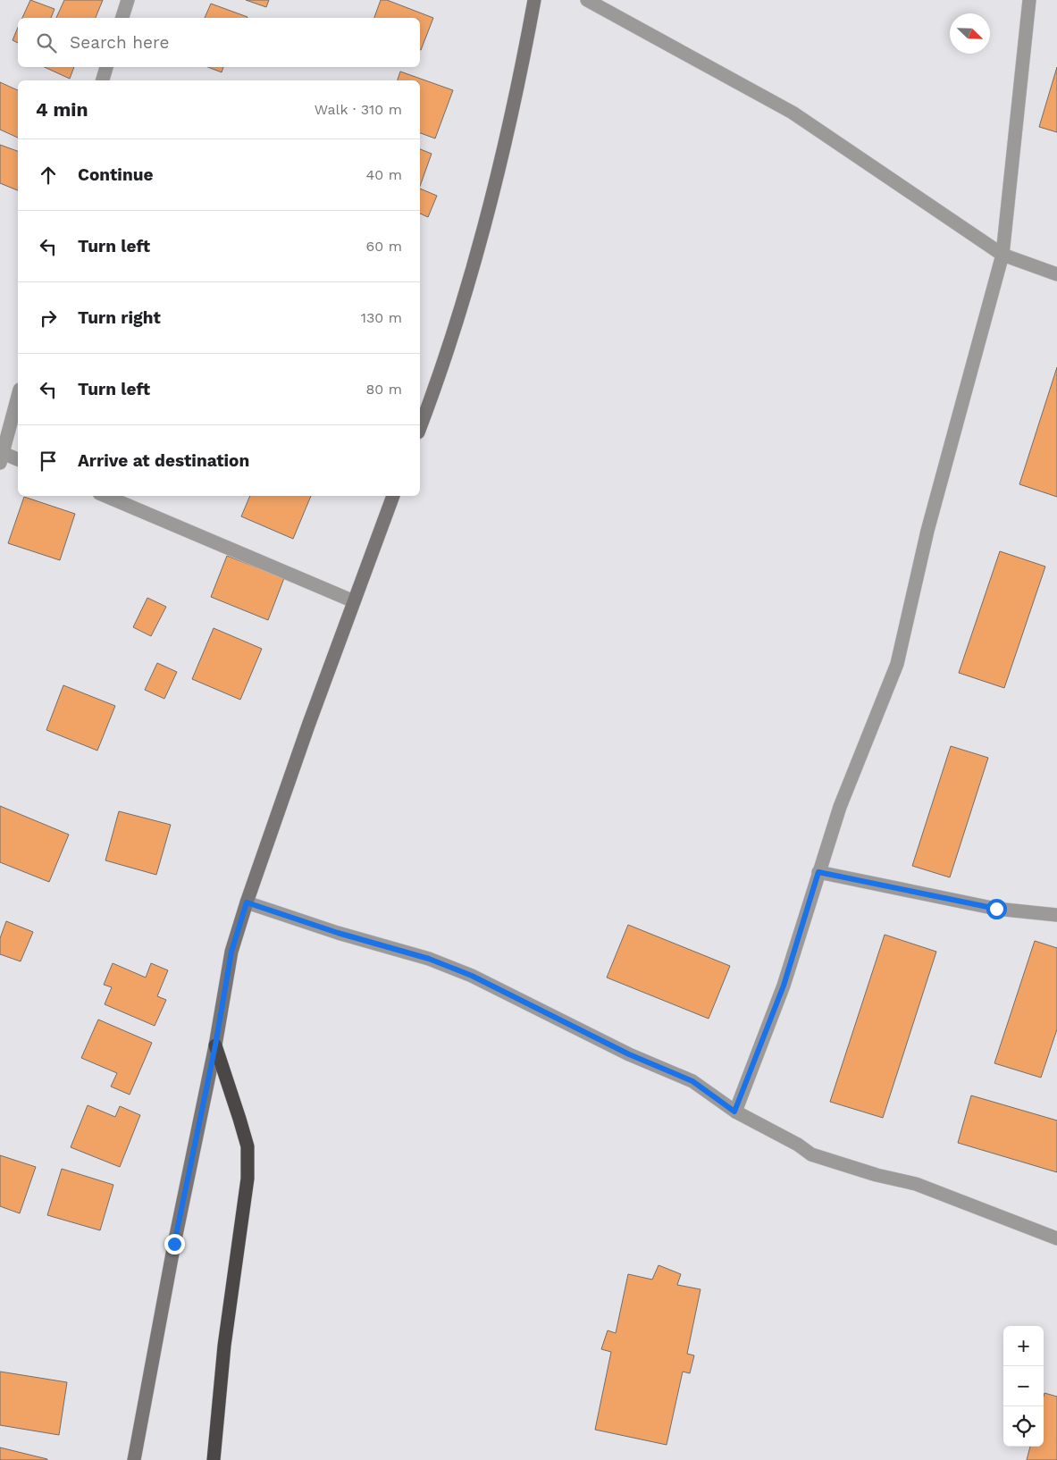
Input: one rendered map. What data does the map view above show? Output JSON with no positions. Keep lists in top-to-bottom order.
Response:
{
  "north": "bottom right",
  "page": {
    "search": "Search here",
    "heading": ["4 min", "Walk · 310 m"],
    "list": [
      ["Continue", "40 m"],
      ["Turn left", "60 m"],
      ["Turn right", "130 m"],
      ["Turn left", "80 m"],
      "Arrive at destination"
    ],
    "map_buttons": ["+", "−"]
  }
}
